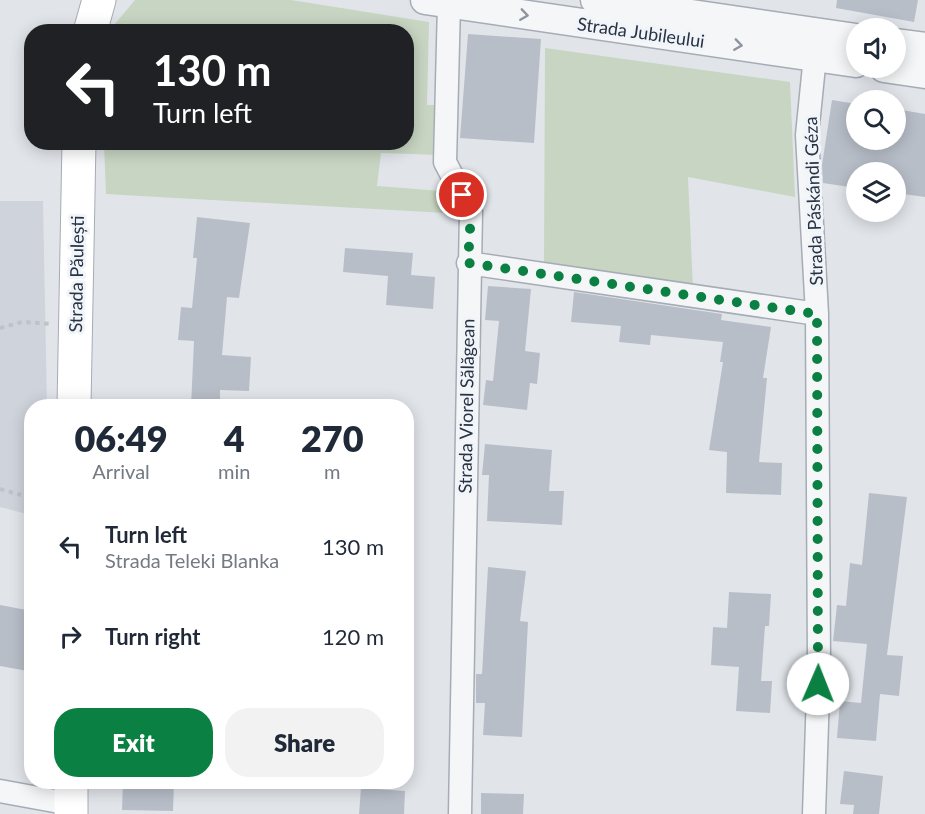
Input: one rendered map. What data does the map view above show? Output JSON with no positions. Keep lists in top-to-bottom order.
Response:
{
  "streets": {
    "main road": ["Strada Păulești"],
    "street": ["Strada Jubileului", "Strada Páskándi Géza", "Strada Viorel Sălăgean"]
  },
  "crossings": [
    ["Strada Jubileului", "Strada Páskándi Géza"],
    ["Strada Jubileului", "Strada Viorel Sălăgean"]
  ],
  "page": {
    "turn": ["130 m", "Turn left"],
    "eta": [
      "06:49",
      "Arrival",
      "4",
      "min",
      "270",
      "m"
    ],
    "list": [
      {
        "name": "Turn left",
        "note": "Strada Teleki Blanka",
        "value": "130 m"
      },
      {
        "name": "Turn right",
        "value": "120 m"
      }
    ],
    "buttons": ["Exit", "Share"]
  }
}
